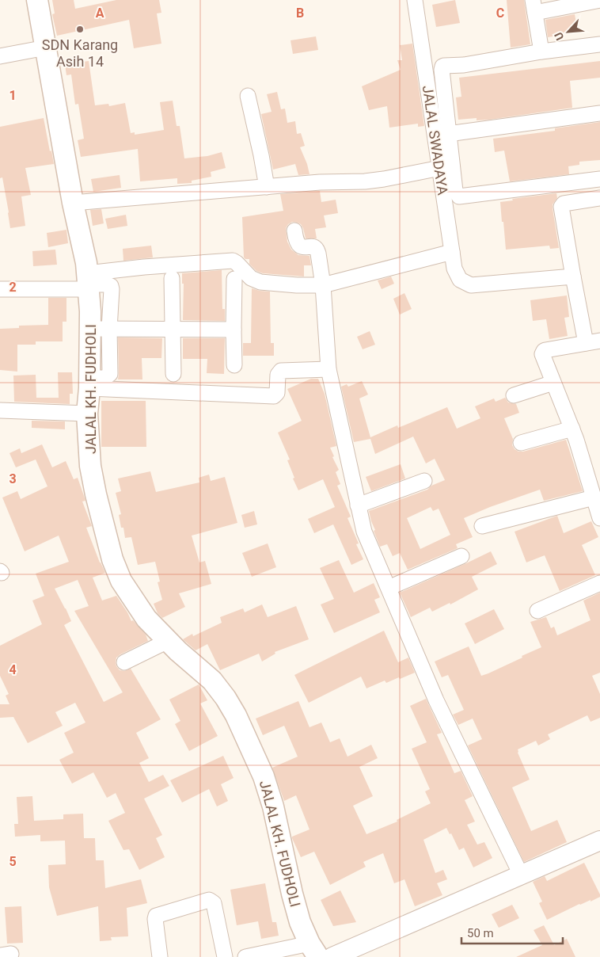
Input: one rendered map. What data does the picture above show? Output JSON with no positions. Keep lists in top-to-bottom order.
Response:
{
  "streets": {
    "main road": ["JALAL KH. FUDHOLI"],
    "street": ["JALAL SWADAYA"]
  },
  "places": ["SDN Karang Asih 14"],
  "scale_bar": "50 m",
  "north": "bottom left",
  "grid": {
    "columns": ["A", "B", "C"],
    "rows": [
      "1",
      "2",
      "3",
      "4",
      "5"
    ]
  }
}
